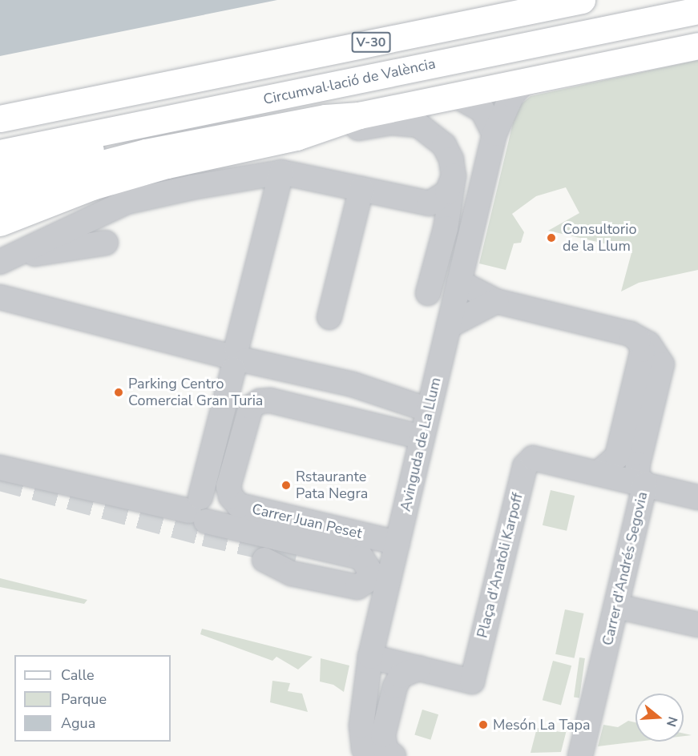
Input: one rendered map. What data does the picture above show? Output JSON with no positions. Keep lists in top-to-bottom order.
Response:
{
  "streets": {
    "main road": ["V-30", "Circumval·lació de València"],
    "street": [
      "Avinguda de La Llum",
      "Carrer Juan Peset",
      "Plaça d'Anatoli Karpoff",
      "Carrer d'Andrés Segovia"
    ]
  },
  "crossings": [
    ["Avinguda de La Llum", "Carrer Juan Peset"]
  ],
  "places": [
    "Consultorio de la Llum",
    "Parking Centro Comercial Gran Turia",
    "Rstaurante Pata Negra",
    "Mesón La Tapa"
  ],
  "legend": ["Calle", "Parque", "Agua"],
  "north": "right"
}
